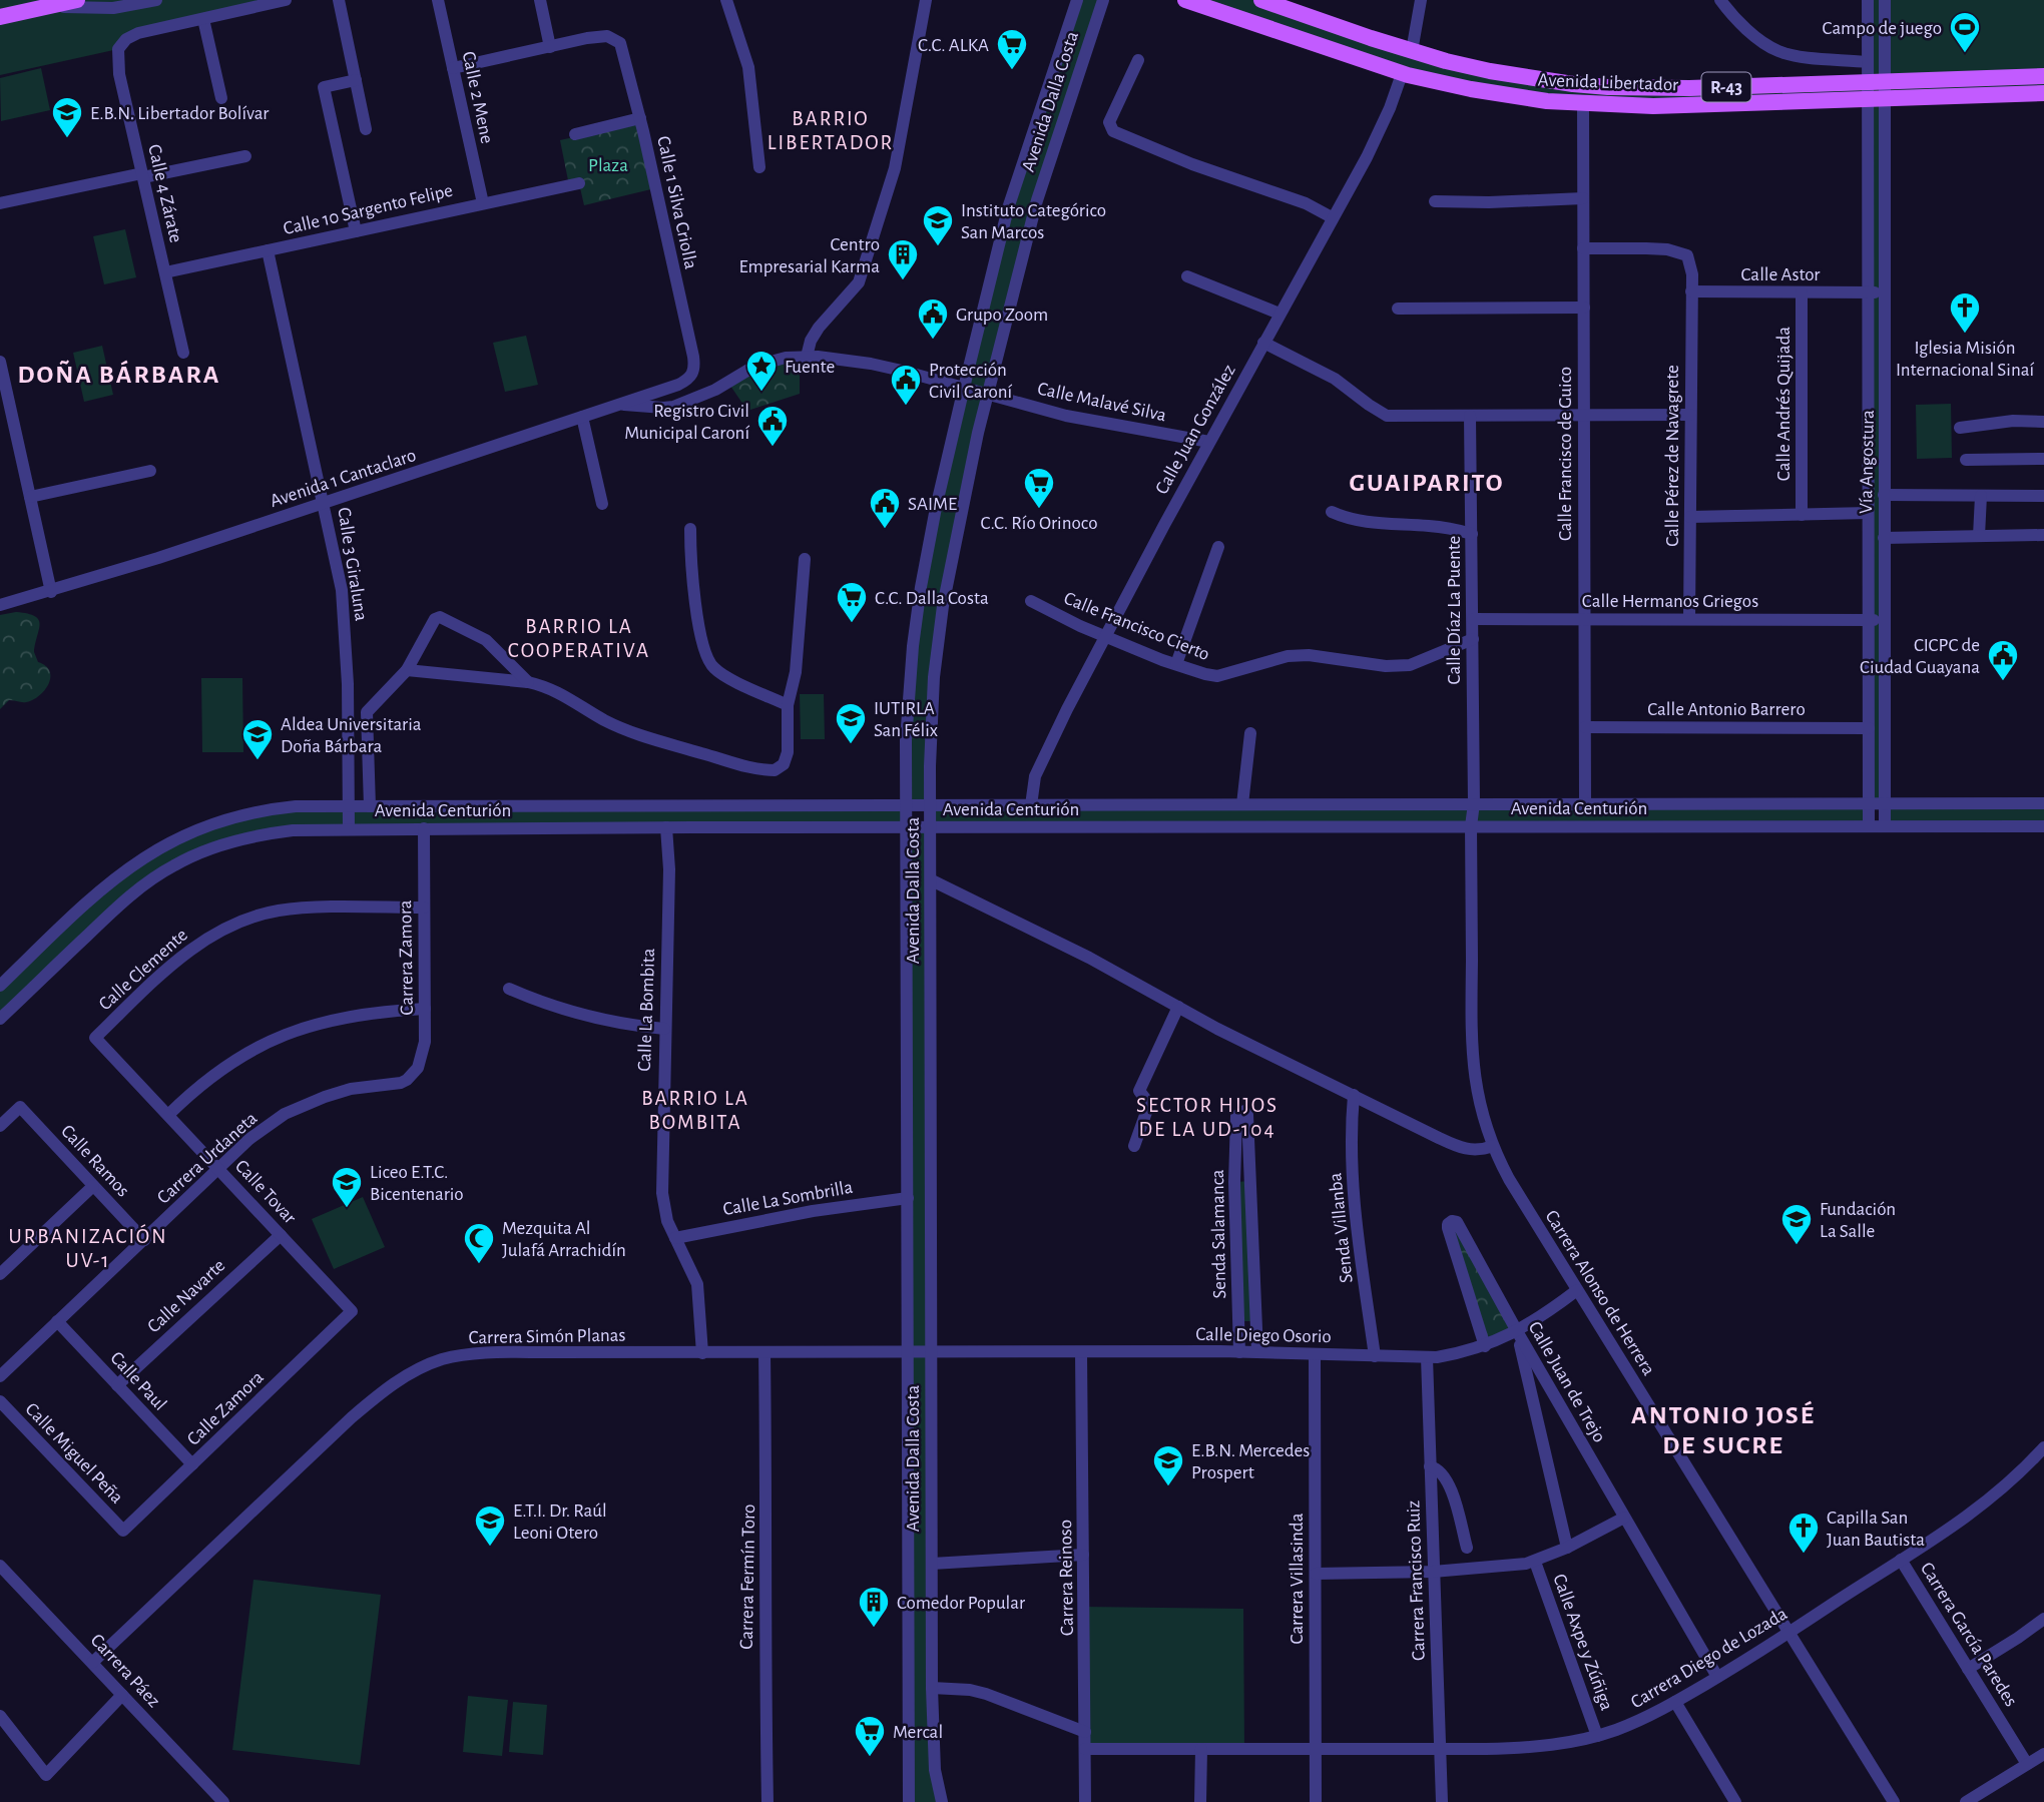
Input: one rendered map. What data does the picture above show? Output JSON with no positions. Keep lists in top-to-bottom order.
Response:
{
  "streets": {
    "main road": ["Avenida Libertador", "R-43"],
    "street": [
      "Calle 2 Mene",
      "Avenida Dalla Costa",
      "Calle 4 Zárate",
      "Calle 1 Silva Criolla",
      "Calle 10 Sargento Felipe",
      "Calle Astor",
      "Calle Malavé Silva",
      "Calle Andrés Quijada",
      "Calle Juan González",
      "Calle Francisco de Guico",
      "Calle Pérez de Navagrete",
      "Vía Angostura",
      "Avenida 1 Cantaclaro",
      "Calle 3 Giraluna",
      "Calle Hermanos Griegos",
      "Calle Díaz La Puente",
      "Calle Francisco Cierto",
      "Calle Antonio Barrero",
      "Avenida Centurión",
      "Carrera Zamora",
      "Calle Clemente",
      "Calle La Bombita",
      "Carrera Urdaneta",
      "Calle Ramos",
      "Calle Tovar",
      "Calle La Sombrilla",
      "Senda Villanba",
      "Senda Salamanca",
      "Carrera Alonso de Herrera",
      "Calle Navarte",
      "Calle Diego Osorio",
      "Carrera Simón Planas",
      "Calle Paul",
      "Calle Juan de Trejo",
      "Calle Zamora",
      "Calle Miguel Peña",
      "Carrera Fermín Toro",
      "Carrera Reinoso",
      "Carrera Villasinda",
      "Carrera Francisco Ruiz",
      "Carrera García Paredes",
      "Calle Axpe y Zúñiga",
      "Carrera Diego de Lozada",
      "Carrera Páez"
    ]
  },
  "crossings": [
    ["Avenida Libertador", "Calle Juan González"],
    ["Avenida Libertador", "Calle Francisco de Guico"],
    ["Avenida Libertador", "Vía Angostura"],
    ["Calle 2 Mene", "Calle 10 Sargento Felipe"],
    ["Avenida Dalla Costa", "Calle Malavé Silva"],
    ["Avenida Dalla Costa", "Avenida Centurión"],
    ["Avenida Dalla Costa", "Calle La Sombrilla"],
    ["Avenida Dalla Costa", "Calle Diego Osorio"],
    ["Avenida Dalla Costa", "Carrera Simón Planas"],
    ["Calle 4 Zárate", "Calle 10 Sargento Felipe"],
    ["Calle 1 Silva Criolla", "Avenida 1 Cantaclaro"],
    ["Calle 10 Sargento Felipe", "Calle 3 Giraluna"],
    ["Calle Astor", "Calle Andrés Quijada"],
    ["Calle Astor", "Calle Pérez de Navagrete"],
    ["Calle Astor", "Vía Angostura"],
    ["Calle Malavé Silva", "Calle Juan González"],
    ["Calle Malavé Silva", "Avenida 1 Cantaclaro"],
    ["Calle Juan González", "Calle Francisco Cierto"],
    ["Calle Juan González", "Avenida Centurión"],
    ["Calle Francisco de Guico", "Calle Pérez de Navagrete"],
    ["Calle Francisco de Guico", "Calle Hermanos Griegos"],
    ["Calle Francisco de Guico", "Calle Antonio Barrero"],
    ["Calle Francisco de Guico", "Avenida Centurión"],
    ["Calle Pérez de Navagrete", "Calle Hermanos Griegos"],
    ["Vía Angostura", "Calle Hermanos Griegos"],
    ["Vía Angostura", "Calle Antonio Barrero"],
    ["Vía Angostura", "Avenida Centurión"],
    ["Avenida 1 Cantaclaro", "Calle 3 Giraluna"],
    ["Calle 3 Giraluna", "Avenida Centurión"],
    ["Calle Hermanos Griegos", "Calle Díaz La Puente"],
    ["Calle Díaz La Puente", "Calle Francisco Cierto"],
    ["Calle Díaz La Puente", "Avenida Centurión"],
    ["Calle Díaz La Puente", "Carrera Alonso de Herrera"],
    ["Avenida Centurión", "Carrera Zamora"],
    ["Avenida Centurión", "Calle La Bombita"],
    ["Avenida Centurión", "Carrera Alonso de Herrera"],
    ["Carrera Zamora", "Calle Clemente"],
    ["Carrera Zamora", "Carrera Urdaneta"],
    ["Calle Clemente", "Calle Tovar"],
    ["Calle La Bombita", "Calle La Sombrilla"],
    ["Calle La Bombita", "Carrera Simón Planas"],
    ["Carrera Urdaneta", "Calle Ramos"],
    ["Carrera Urdaneta", "Calle Tovar"],
    ["Carrera Urdaneta", "Calle Paul"],
    ["Calle Tovar", "Calle Navarte"],
    ["Calle Tovar", "Calle Zamora"],
    ["Senda Villanba", "Calle Diego Osorio"],
    ["Senda Salamanca", "Calle Diego Osorio"],
    ["Carrera Alonso de Herrera", "Calle Diego Osorio"],
    ["Carrera Alonso de Herrera", "Carrera Diego de Lozada"],
    ["Calle Navarte", "Calle Paul"],
    ["Calle Diego Osorio", "Carrera Simón Planas"],
    ["Calle Diego Osorio", "Calle Juan de Trejo"],
    ["Calle Diego Osorio", "Carrera Reinoso"],
    ["Calle Diego Osorio", "Carrera Villasinda"],
    ["Calle Diego Osorio", "Carrera Francisco Ruiz"],
    ["Carrera Simón Planas", "Carrera Fermín Toro"],
    ["Carrera Simón Planas", "Carrera Páez"],
    ["Calle Paul", "Calle Zamora"],
    ["Calle Juan de Trejo", "Carrera Diego de Lozada"],
    ["Calle Zamora", "Calle Miguel Peña"],
    ["Carrera Reinoso", "Carrera Diego de Lozada"],
    ["Carrera Villasinda", "Carrera Diego de Lozada"],
    ["Carrera Francisco Ruiz", "Carrera Diego de Lozada"],
    ["Carrera García Paredes", "Carrera Diego de Lozada"],
    ["Calle Axpe y Zúñiga", "Carrera Diego de Lozada"]
  ],
  "districts": [
    "BARRIO LIBERTADOR",
    "DOÑA BÁRBARA",
    "GUAIPARITO",
    "BARRIO LA COOPERATIVA",
    "BARRIO LA BOMBITA",
    "SECTOR HIJOS DE LA UD-104",
    "URBANIZACIÓN UV-1",
    "ANTONIO JOSÉ DE SUCRE"
  ],
  "parks": ["Plaza"],
  "places": {
    "sports": ["Campo de juego"],
    "supermarket": [
      "C.C. ALKA",
      "C.C. Río Orinoco",
      "C.C. Dalla Costa",
      "Mercal"
    ],
    "school or university": [
      "E.B.N. Libertador Bolívar",
      "Instituto Categórico San Marcos",
      "IUTIRLA San Félix",
      "Aldea Universitaria Doña Bárbara",
      "Liceo E.T.C. Bicentenario",
      "Fundación La Salle",
      "E.B.N. Mercedes Prospert",
      "E.T.I. Dr. Raúl Leoni Otero"
    ],
    "building": ["Centro Empresarial Karma", "Comedor Popular"],
    "church": ["Iglesia Misión Internacional Sinaí", "Capilla San Juan Bautista"],
    "public building": [
      "Grupo Zoom",
      "Protección Civil Caroní",
      "Registro Civil Municipal Caroní",
      "SAIME",
      "CICPC de Ciudad Guayana"
    ],
    "place": ["Fuente"],
    "mosque": ["Mezquita Al Julafá Arrachidín"]
  }
}
